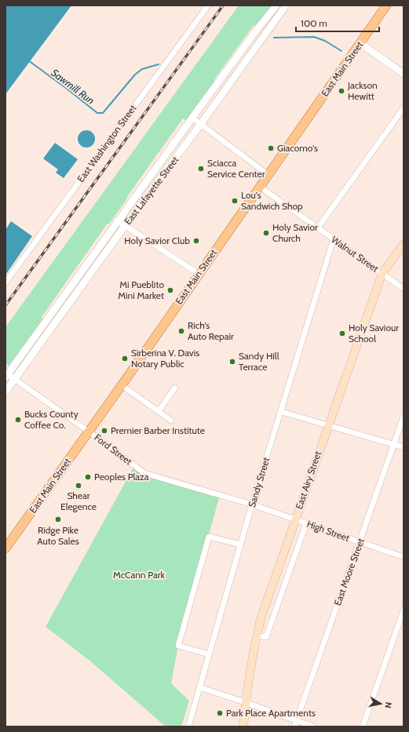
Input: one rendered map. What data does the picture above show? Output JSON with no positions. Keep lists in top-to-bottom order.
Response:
{
  "streets": {
    "main road": ["East Main Street", "East Airy Street"],
    "street": [
      "East Washington Street",
      "East Lafayette Street",
      "Walnut Street",
      "Ford Street",
      "Sandy Street",
      "High Street",
      "East Moore Street"
    ]
  },
  "crossings": [
    ["East Main Street", "Walnut Street"],
    ["East Main Street", "Ford Street"],
    ["East Lafayette Street", "Ford Street"],
    ["Walnut Street", "East Airy Street"],
    ["Walnut Street", "Sandy Street"],
    ["Ford Street", "Sandy Street"],
    ["Ford Street", "High Street"],
    ["East Airy Street", "High Street"],
    ["Sandy Street", "High Street"],
    ["High Street", "East Moore Street"]
  ],
  "water": ["Sawmill Run"],
  "parks": ["McCann Park"],
  "places": [
    "Jackson Hewitt",
    "Giacomo's",
    "Sciacca Service Center",
    "Lou's Sandwich Shop",
    "Holy Savior Church",
    "Holy Savior Club",
    "Mi Pueblito Mini Market",
    "Rich's Auto Repair",
    "Holy Saviour School",
    "Sirberina V. Davis Notary Public",
    "Sandy Hill Terrace",
    "Bucks County Coffee Co.",
    "Premier Barber Institute",
    "Peoples Plaza",
    "Shear Elegence",
    "Ridge Pike Auto Sales",
    "Park Place Apartments"
  ],
  "scale_bar": "100 m",
  "north": "right"
}
